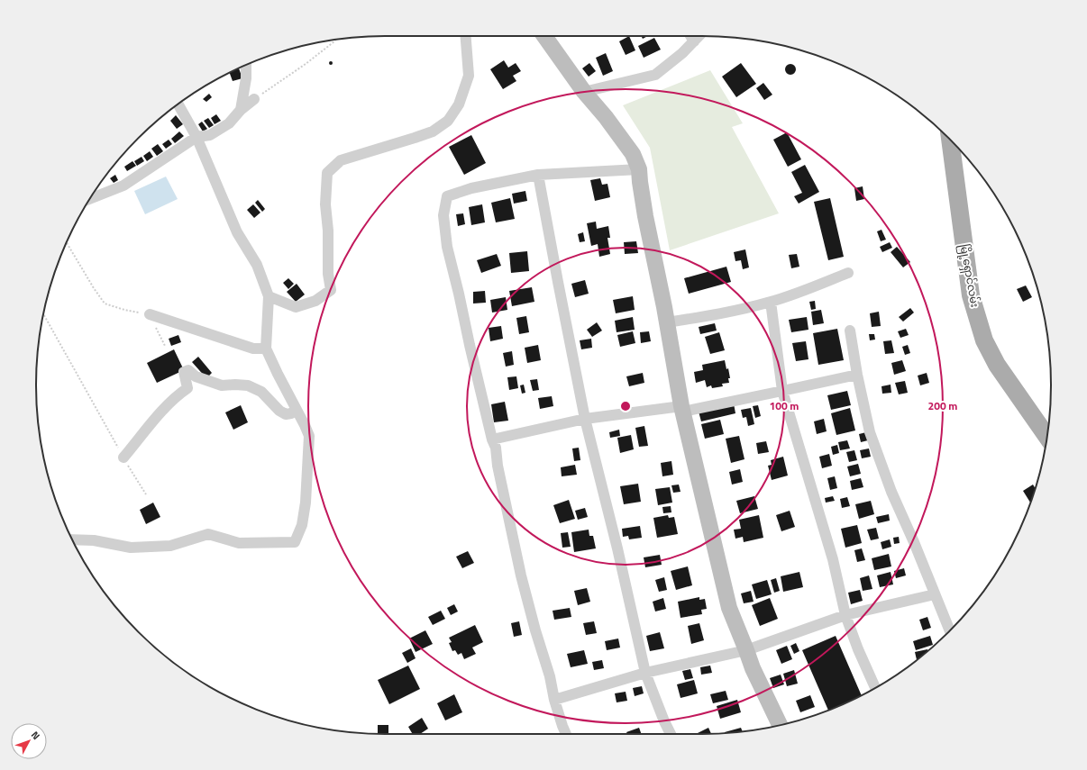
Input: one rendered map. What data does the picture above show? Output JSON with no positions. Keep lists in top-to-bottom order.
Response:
{
  "streets": {
    "main road": ["မြို့ရှောင်လမ်း"]
  },
  "north": "top right",
  "rings": ["100 m", "200 m"]
}
